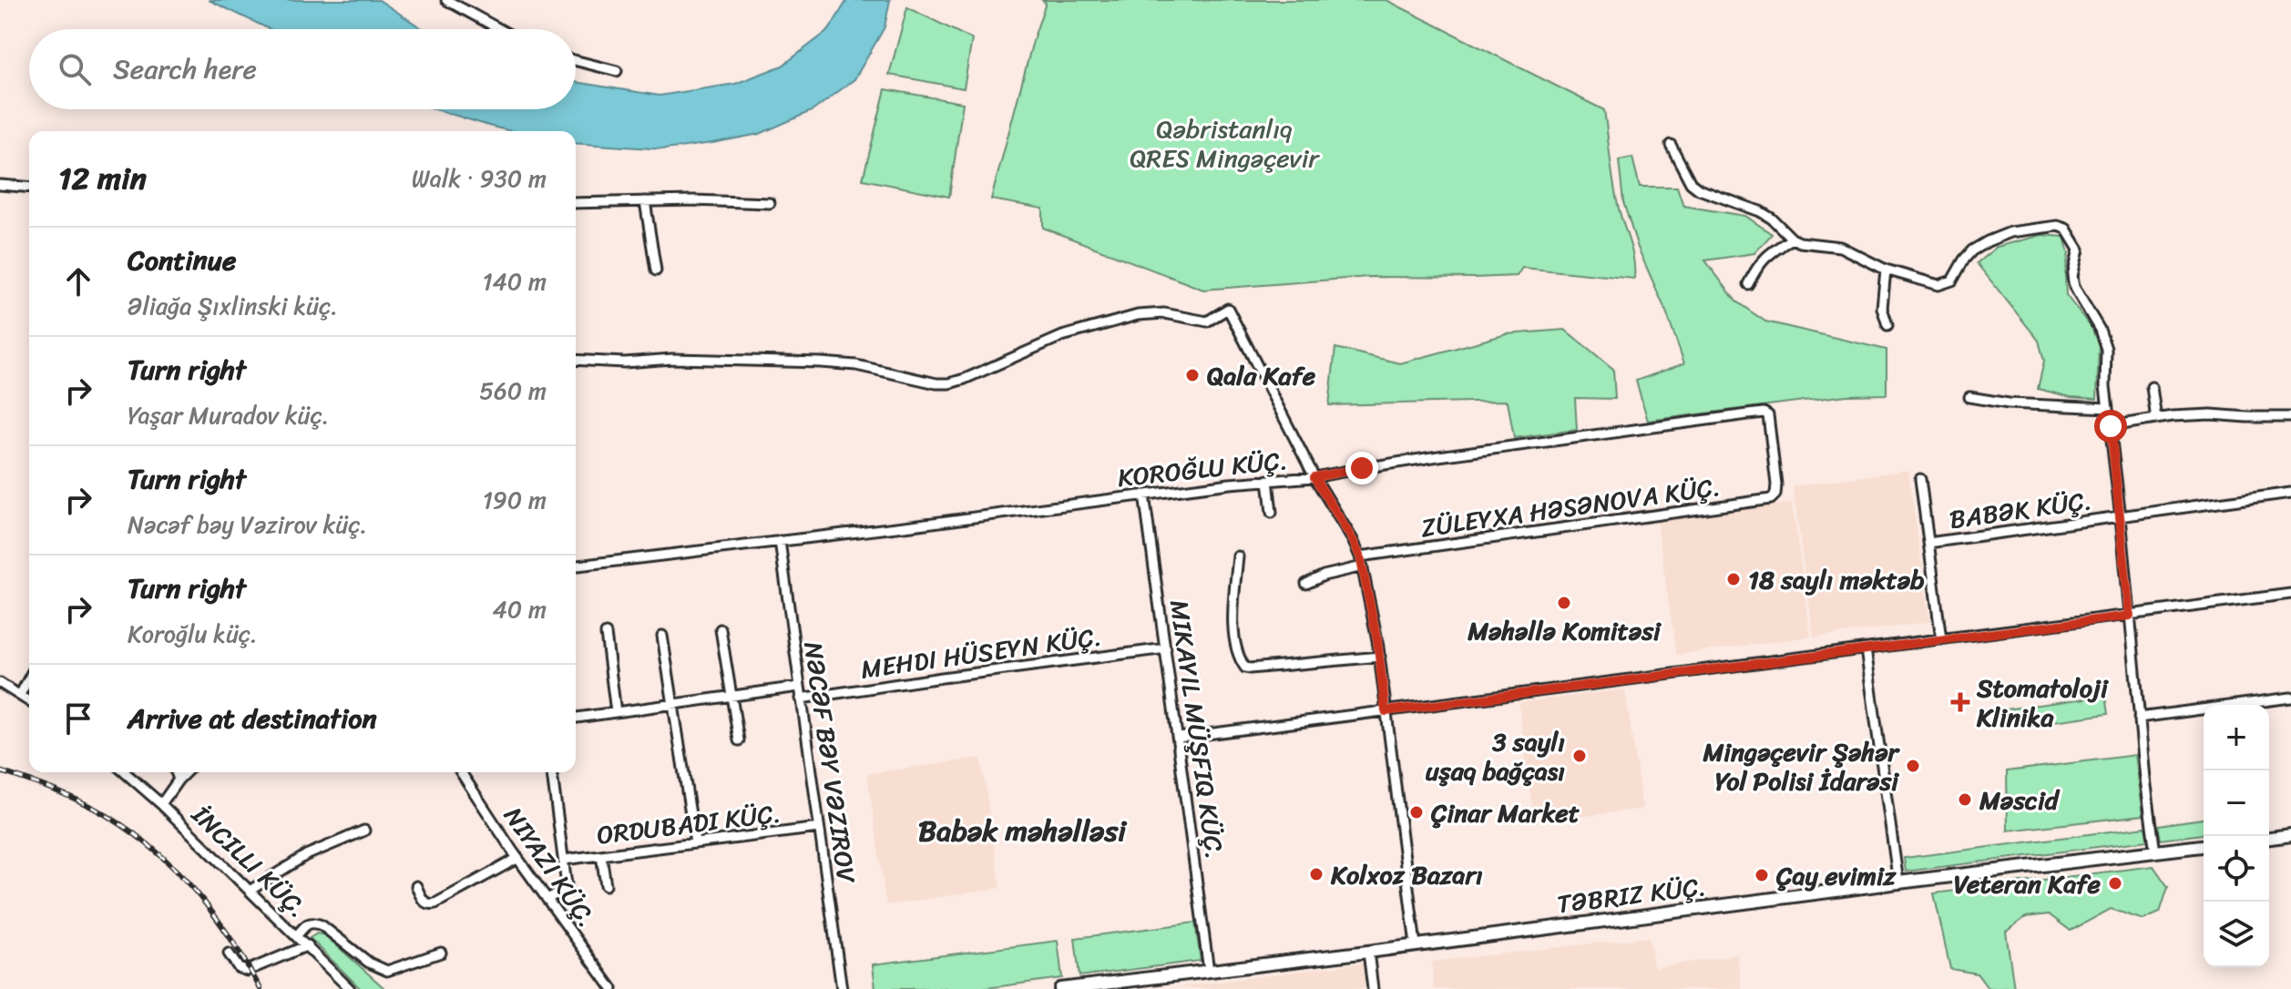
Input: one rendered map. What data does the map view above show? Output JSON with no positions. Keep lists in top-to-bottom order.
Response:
{
  "streets": {
    "main road": ["TƏBRIZ KÜÇ."],
    "street": [
      "KOROĞLU KÜÇ.",
      "ZÜLEYXA HƏSƏNOVA KÜÇ.",
      "BABƏK KÜÇ.",
      "MEHDI HÜSEYN KÜÇ.",
      "NƏCƏF BƏY VƏZIROV",
      "ORDUBADI KÜÇ.",
      "İNCILLI KÜÇ.",
      "NIYAZI KÜÇ."
    ]
  },
  "crossings": [
    ["KOROĞLU KÜÇ.", "ZÜLEYXA HƏSƏNOVA KÜÇ."],
    ["KOROĞLU KÜÇ.", "NƏCƏF BƏY VƏZIROV"],
    ["MEHDI HÜSEYN KÜÇ.", "NƏCƏF BƏY VƏZIROV"],
    ["NƏCƏF BƏY VƏZIROV", "ORDUBADI KÜÇ."],
    ["ORDUBADI KÜÇ.", "NIYAZI KÜÇ."]
  ],
  "districts": ["Babək məhəlləsi"],
  "parks": ["Qəbristanlıq QRES Mingəçevir"],
  "places": {
    "other": [
      "Qala Kafe",
      "18 saylı məktəb",
      "Məhəllə Komitəsi",
      "3 saylı uşaq bağçası",
      "Mingəçevir Şəhər Yol Polisi İdarəsi",
      "Məscid",
      "Çinar Market",
      "Kolxoz Bazarı",
      "Çay evimiz",
      "Veteran Kafe"
    ],
    "health": ["Stomatoloji Klinika"]
  },
  "page": {
    "search": "Search here",
    "heading": ["12 min", "Walk · 930 m"],
    "list": [
      ["Continue", "Əliağa Şıxlinski küç.", "140 m"],
      ["Turn right", "Yaşar Muradov küç.", "560 m"],
      ["Turn right", "Nəcəf bəy Vəzirov küç.", "190 m"],
      ["Turn right", "Koroğlu küç.", "40 m"],
      "Arrive at destination"
    ],
    "map_buttons": ["+", "−"]
  }
}
